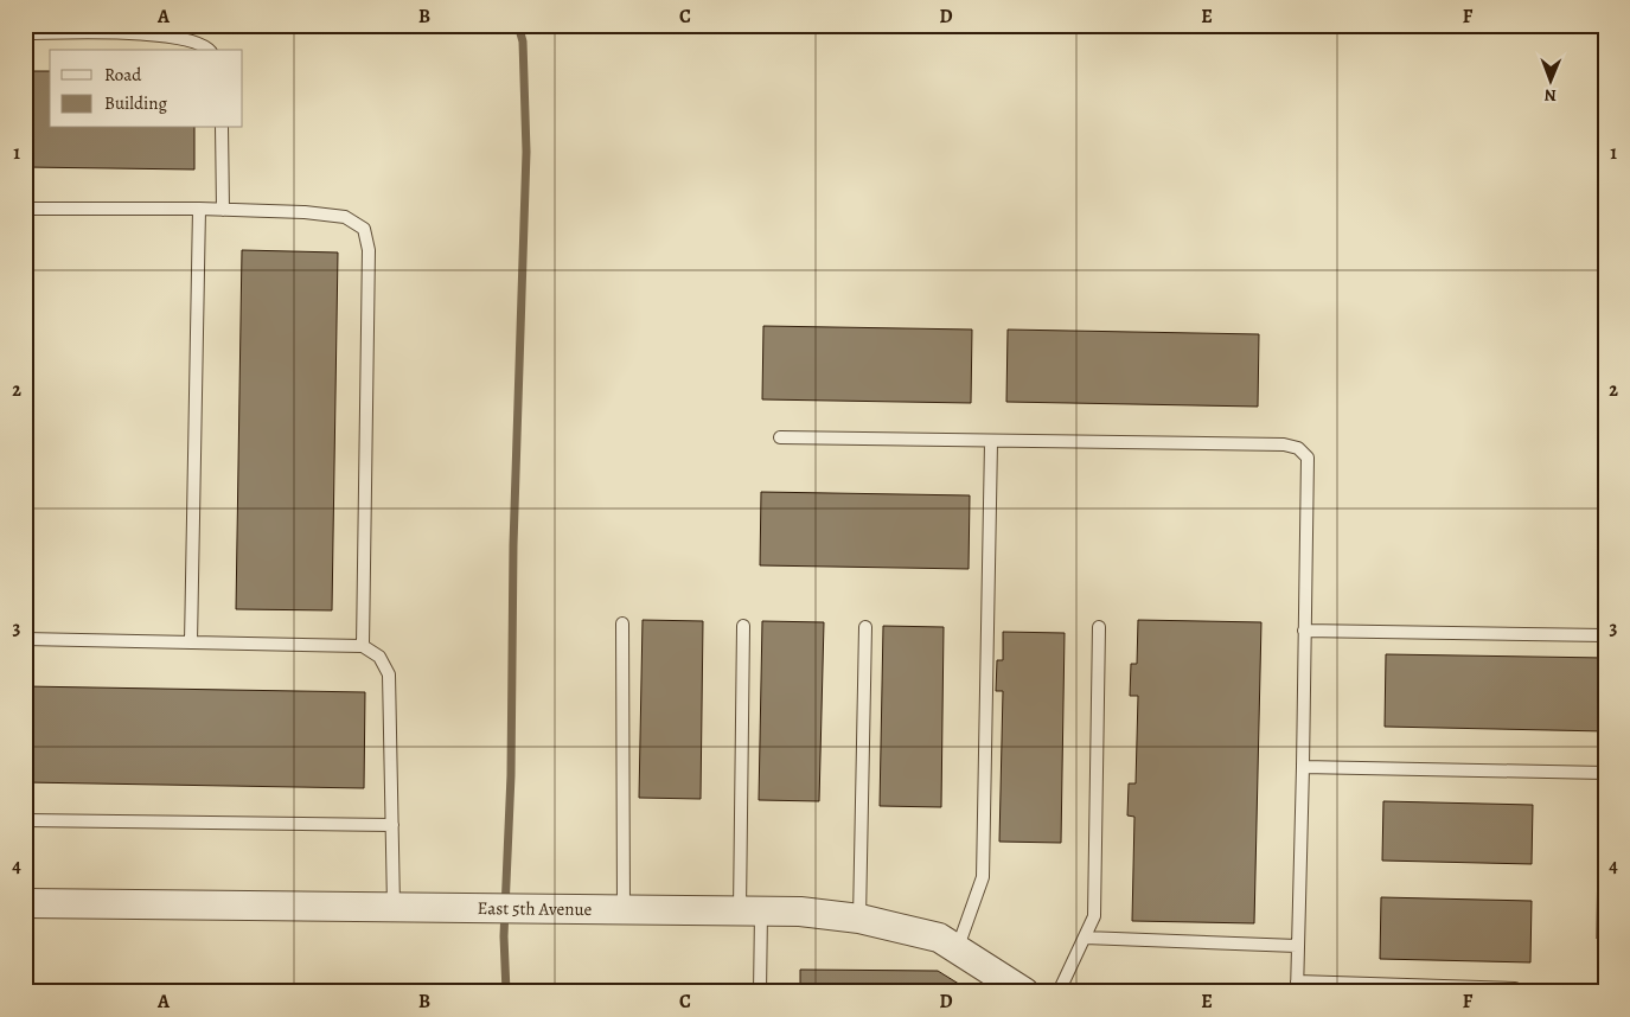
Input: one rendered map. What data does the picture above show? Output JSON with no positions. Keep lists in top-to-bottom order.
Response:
{
  "streets": {
    "street": ["East 5th Avenue"]
  },
  "legend": ["Road", "Building"],
  "north": "bottom",
  "grid": {
    "columns": [
      "A",
      "B",
      "C",
      "D",
      "E",
      "F"
    ],
    "rows": [
      "1",
      "2",
      "3",
      "4"
    ]
  }
}
